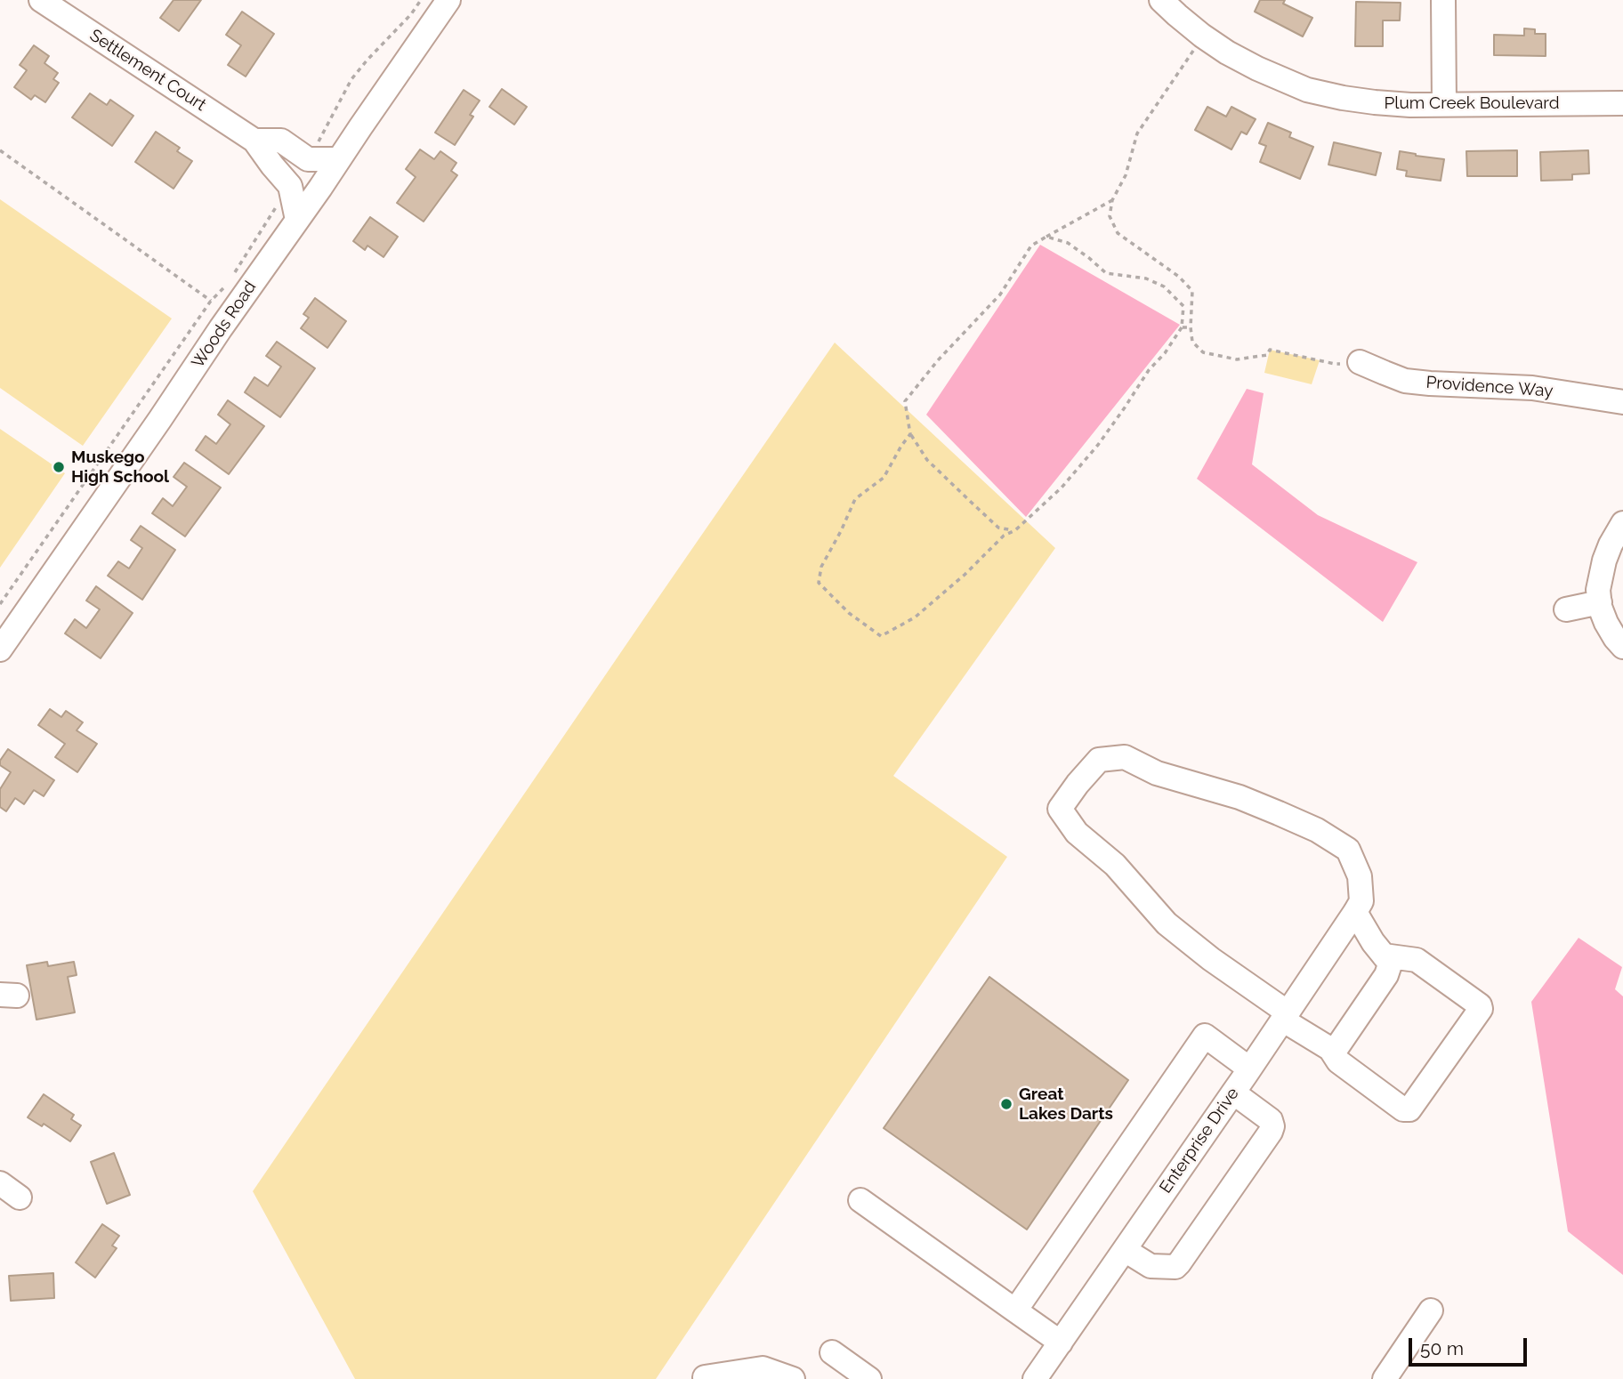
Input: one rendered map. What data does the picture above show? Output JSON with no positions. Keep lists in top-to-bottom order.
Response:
{
  "streets": {
    "street": [
      "Settlement Court",
      "Plum Creek Boulevard",
      "Woods Road",
      "Providence Way",
      "Enterprise Drive"
    ]
  },
  "crossings": [
    ["Settlement Court", "Woods Road"]
  ],
  "places": ["Muskego High School", "Great Lakes Darts"],
  "scale_bar": "50 m"
}
